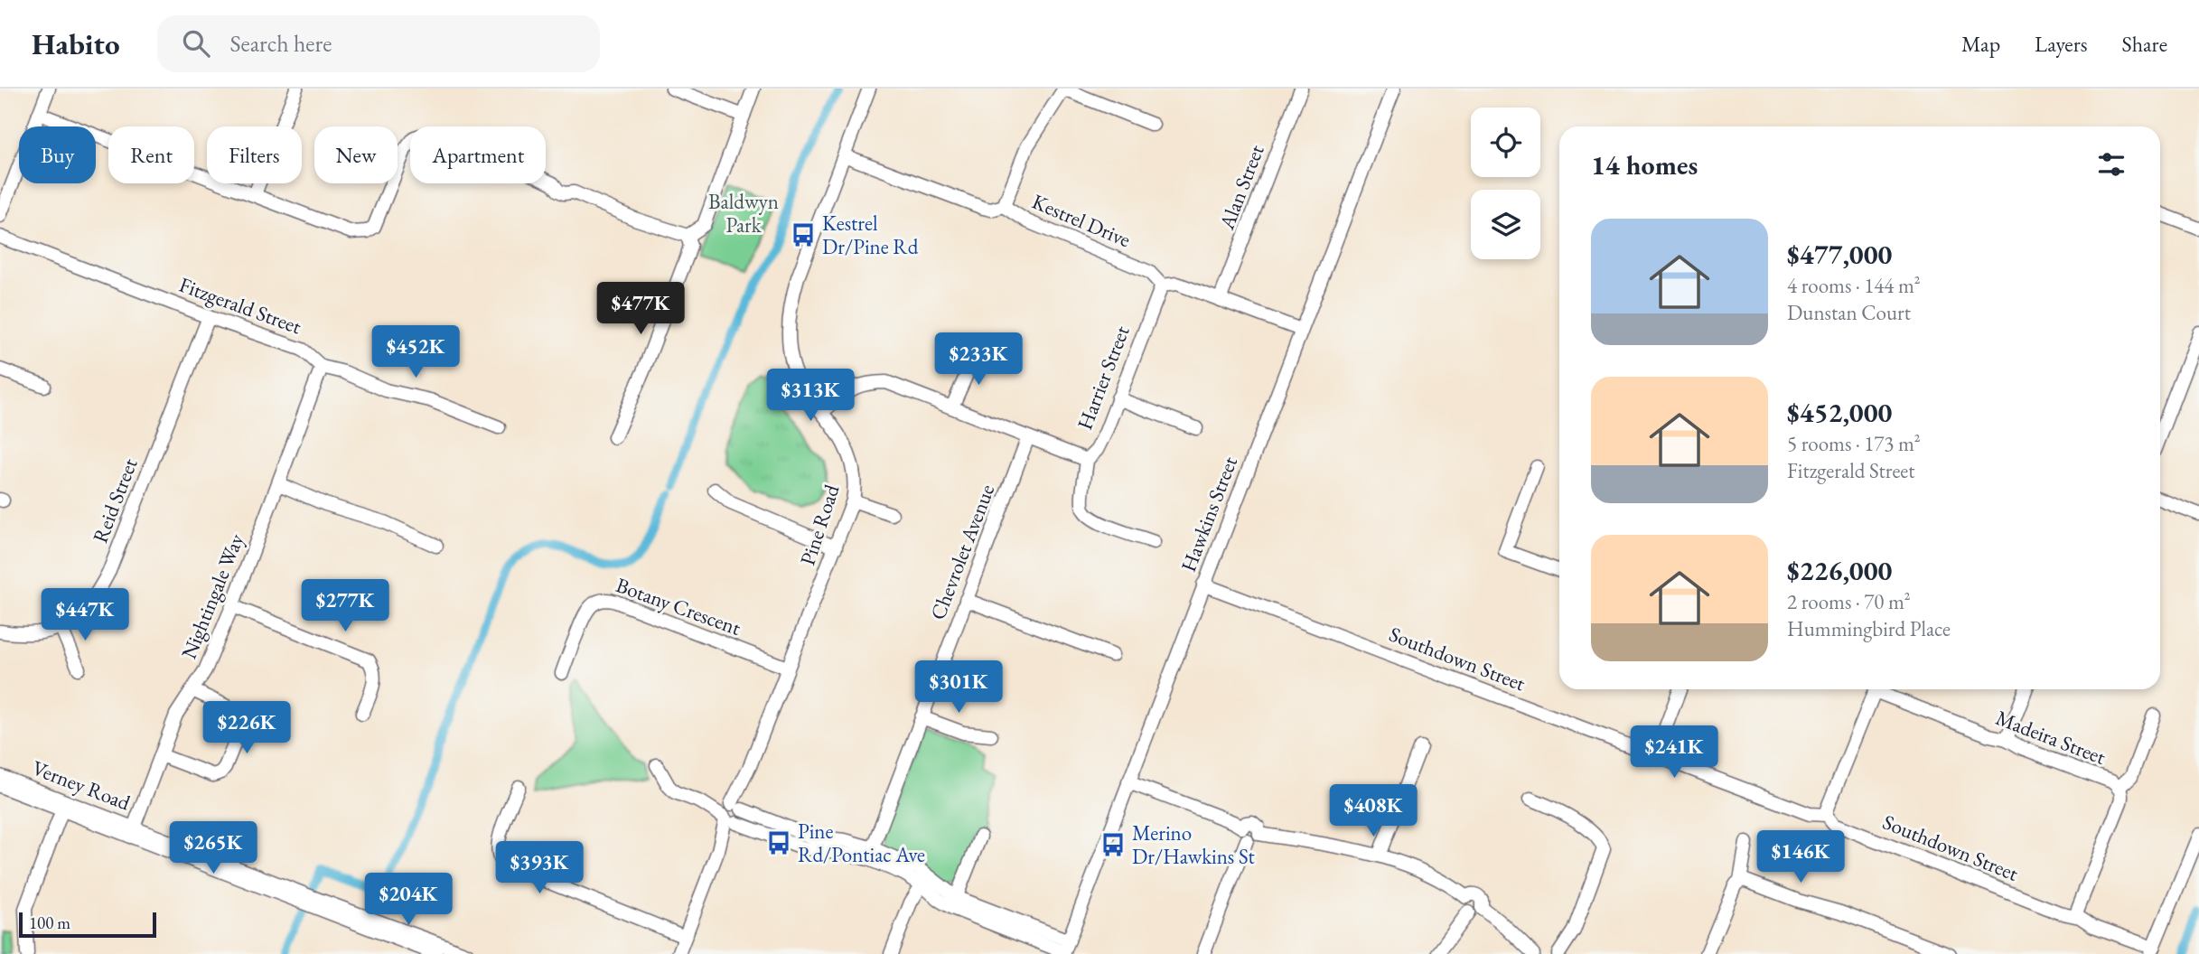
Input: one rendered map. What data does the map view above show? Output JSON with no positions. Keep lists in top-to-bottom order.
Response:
{
  "streets": {
    "street": [
      "Alan Street",
      "Kestrel Drive",
      "Fitzgerald Street",
      "Harrier Street",
      "Reid Street",
      "Hawkins Street",
      "Pine Road",
      "Chevrolet Avenue",
      "Nightingale Way",
      "Botany Crescent",
      "Southdown Street",
      "Madeira Street",
      "Verney Road"
    ]
  },
  "crossings": [
    ["Alan Street", "Kestrel Drive"],
    ["Kestrel Drive", "Harrier Street"],
    ["Kestrel Drive", "Hawkins Street"],
    ["Kestrel Drive", "Pine Road"],
    ["Fitzgerald Street", "Reid Street"],
    ["Fitzgerald Street", "Nightingale Way"],
    ["Harrier Street", "Pine Road"],
    ["Harrier Street", "Chevrolet Avenue"],
    ["Hawkins Street", "Southdown Street"],
    ["Pine Road", "Botany Crescent"],
    ["Nightingale Way", "Verney Road"],
    ["Southdown Street", "Madeira Street"]
  ],
  "parks": ["Baldwyn Park"],
  "places": {
    "bus stop": ["Kestrel Dr/Pine Rd", "Pine Rd/Pontiac Ave", "Merino Dr/Hawkins St"]
  },
  "scale_bar": "100 m",
  "page": {
    "header": "Habito",
    "search": "Search here",
    "nav": ["Map", "Layers", "Share"],
    "chip": [
      "Buy",
      "Rent",
      "Filters",
      "New",
      "Apartment"
    ],
    "heading": "14 homes",
    "list": [
      {
        "name": "$477,000",
        "note": "4 rooms · 144 m² · Dunstan Court"
      },
      {
        "name": "$452,000",
        "note": "5 rooms · 173 m² · Fitzgerald Street"
      },
      {
        "name": "$226,000",
        "note": "2 rooms · 70 m² · Hummingbird Place"
      }
    ],
    "price": [
      "$477K",
      "$452K",
      "$233K",
      "$313K",
      "$277K",
      "$447K",
      "$301K",
      "$226K",
      "$241K",
      "$408K",
      "$265K",
      "$146K",
      "$393K",
      "$204K"
    ],
    "scale": "100 m"
  }
}
